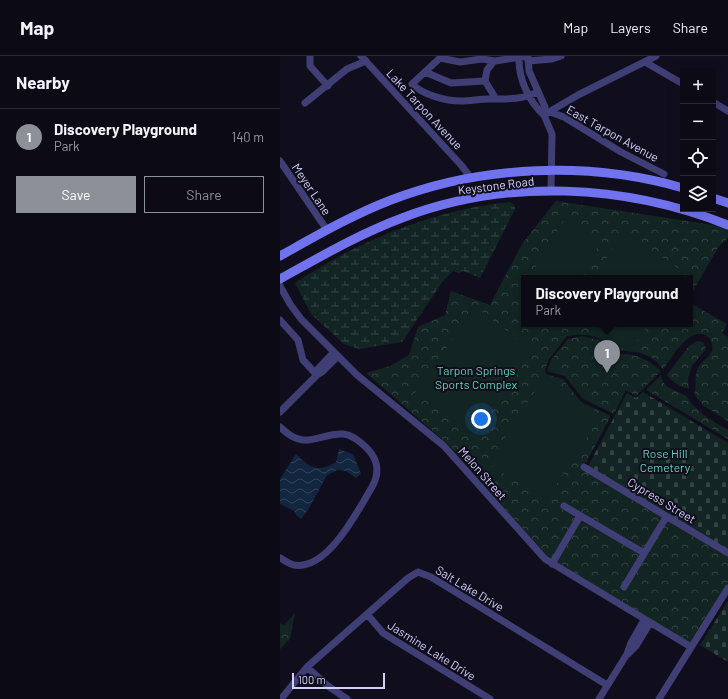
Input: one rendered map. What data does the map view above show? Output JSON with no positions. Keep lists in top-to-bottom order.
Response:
{
  "streets": {
    "main road": ["Keystone Road"],
    "street": [
      "Lake Tarpon Avenue",
      "East Tarpon Avenue",
      "Meyer Lane",
      "Melon Street",
      "Cypress Street",
      "Salt Lake Drive",
      "Jasmine Lake Drive"
    ]
  },
  "crossings": [
    ["Lake Tarpon Avenue", "Keystone Road"],
    ["Keystone Road", "Meyer Lane"],
    ["Salt Lake Drive", "Jasmine Lake Drive"]
  ],
  "parks": ["Tarpon Springs Sports Complex", "Rose Hill Cemetery"],
  "scale_bar": "100 m",
  "page": {
    "header": "Map",
    "nav": ["Map", "Layers", "Share"],
    "heading": "Nearby",
    "map_buttons": ["+", "−"],
    "list": [
      {
        "mark": "1",
        "name": "Discovery Playground",
        "note": "Park",
        "value": "140 m"
      }
    ],
    "buttons": ["Save", "Share"],
    "popup": ["Discovery Playground", "Park"],
    "pins": "1",
    "scale": "100 m"
  }
}
